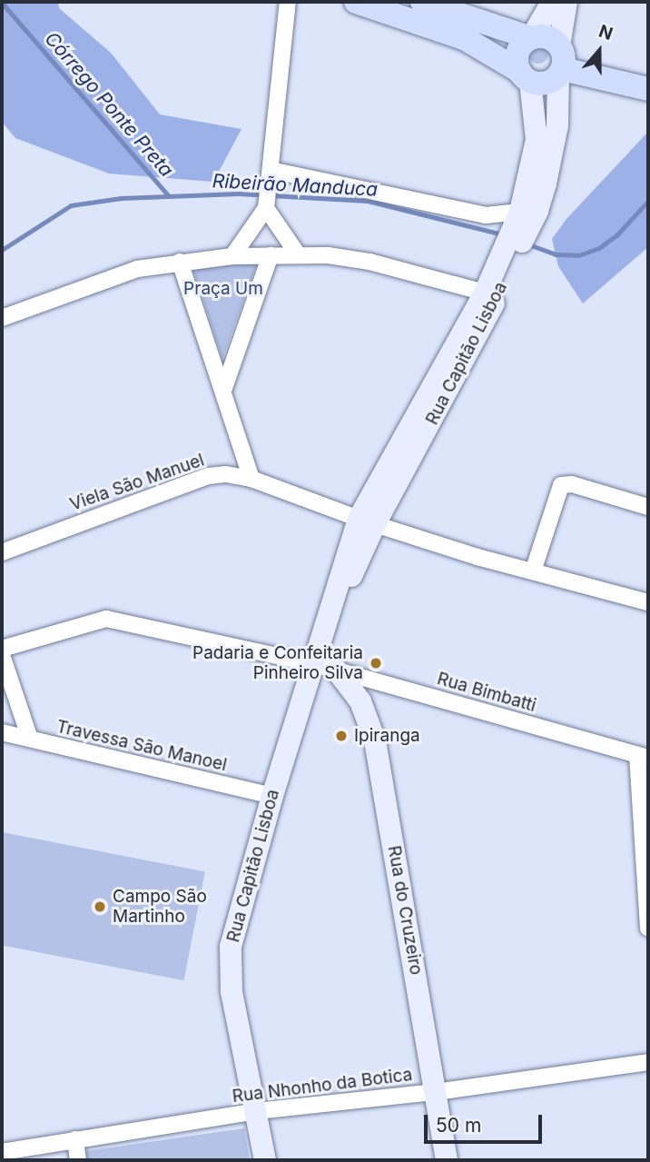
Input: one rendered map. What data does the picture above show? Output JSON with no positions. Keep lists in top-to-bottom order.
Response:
{
  "streets": {
    "street": [
      "Rua Capitão Lisboa",
      "Viela São Manuel",
      "Rua Bimbatti",
      "Travessa São Manoel",
      "Rua do Cruzeiro",
      "Rua Nhonho da Botica"
    ]
  },
  "crossings": [
    ["Rua Capitão Lisboa", "Viela São Manuel"],
    ["Rua Capitão Lisboa", "Rua Bimbatti"],
    ["Rua Capitão Lisboa", "Travessa São Manoel"],
    ["Rua Capitão Lisboa", "Rua Nhonho da Botica"],
    ["Rua Bimbatti", "Rua do Cruzeiro"],
    ["Rua do Cruzeiro", "Rua Nhonho da Botica"]
  ],
  "water": ["Córrego Ponte Preta", "Ribeirão Manduca"],
  "parks": ["Praça Um"],
  "places": ["Padaria e Confeitaria Pinheiro Silva", "Ipiranga", "Campo São Martinho"],
  "scale_bar": "50 m",
  "north": "top"
}
